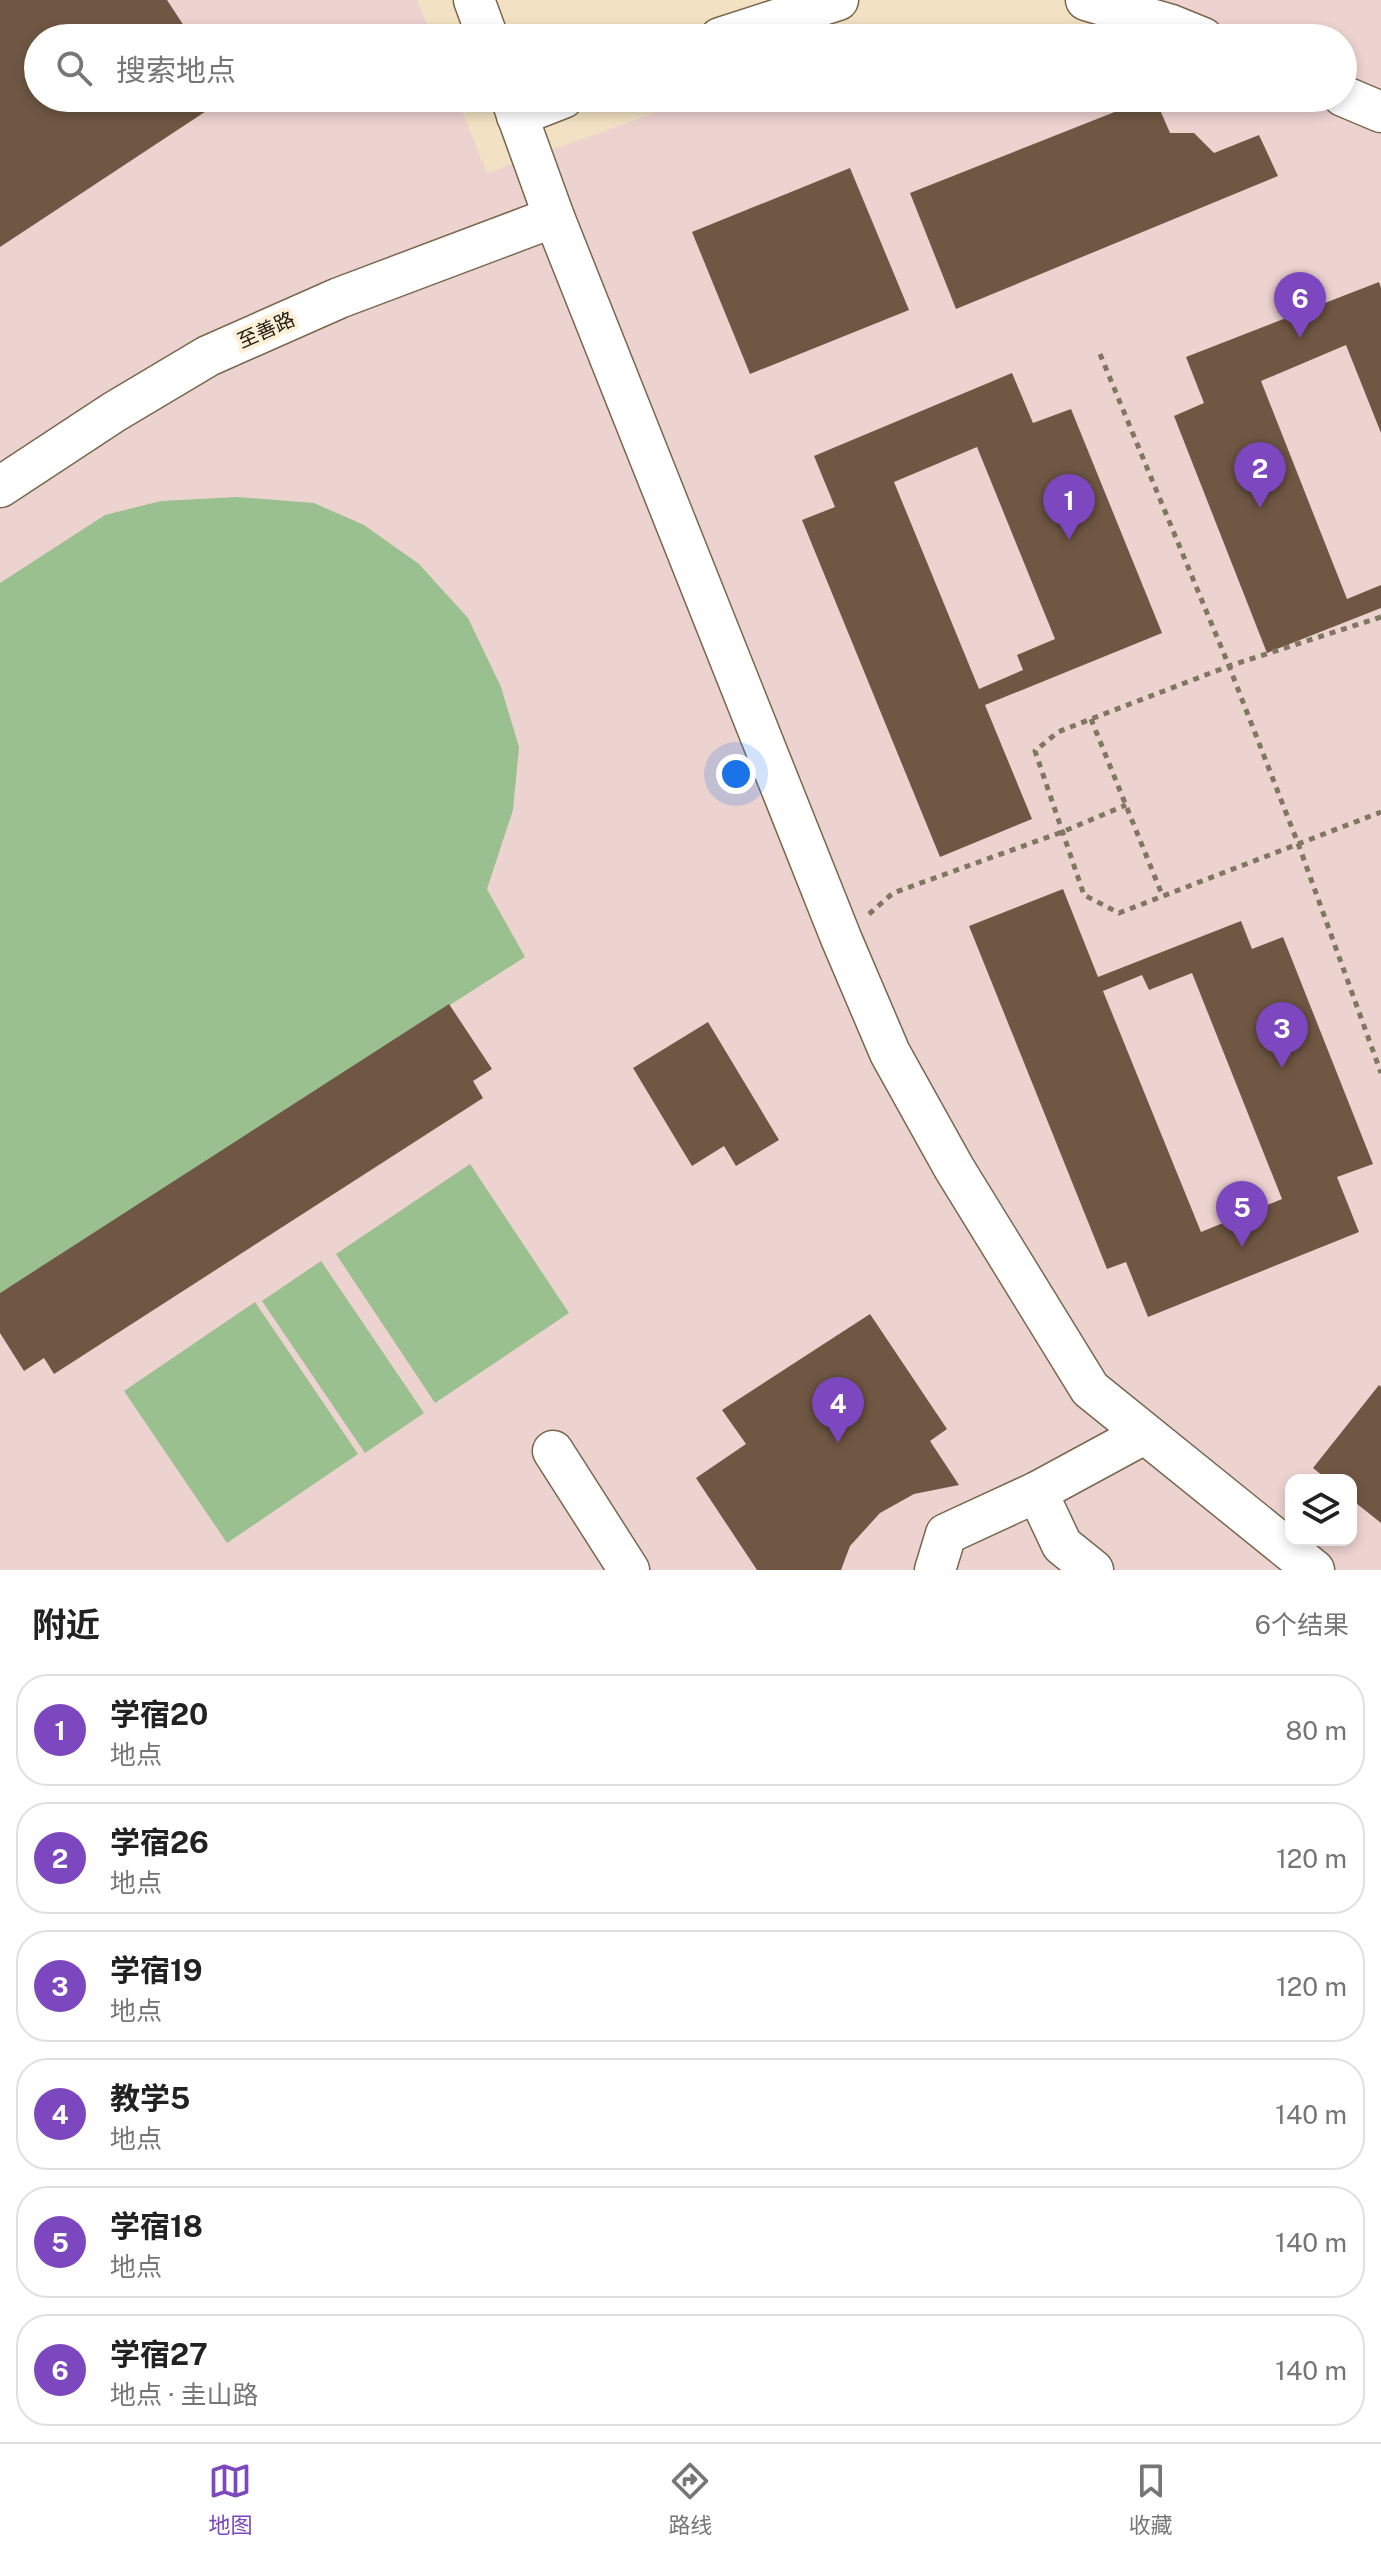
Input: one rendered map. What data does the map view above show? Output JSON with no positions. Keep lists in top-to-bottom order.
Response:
{
  "streets": {
    "street": ["至善路"]
  },
  "page": {
    "search": "搜索地点",
    "pins": [
      "6",
      "2",
      "1",
      "3",
      "5",
      "4"
    ],
    "heading": ["附近", "6个结果"],
    "list": [
      {
        "mark": "1",
        "name": "学宿20",
        "note": "地点",
        "value": "80 m"
      },
      {
        "mark": "2",
        "name": "学宿26",
        "note": "地点",
        "value": "120 m"
      },
      {
        "mark": "3",
        "name": "学宿19",
        "note": "地点",
        "value": "120 m"
      },
      {
        "mark": "4",
        "name": "教学5",
        "note": "地点",
        "value": "140 m"
      },
      {
        "mark": "5",
        "name": "学宿18",
        "note": "地点",
        "value": "140 m"
      },
      {
        "mark": "6",
        "name": "学宿27",
        "note": "地点 · 圭山路",
        "value": "140 m"
      }
    ],
    "nav": ["地图", "路线", "收藏"]
  }
}
